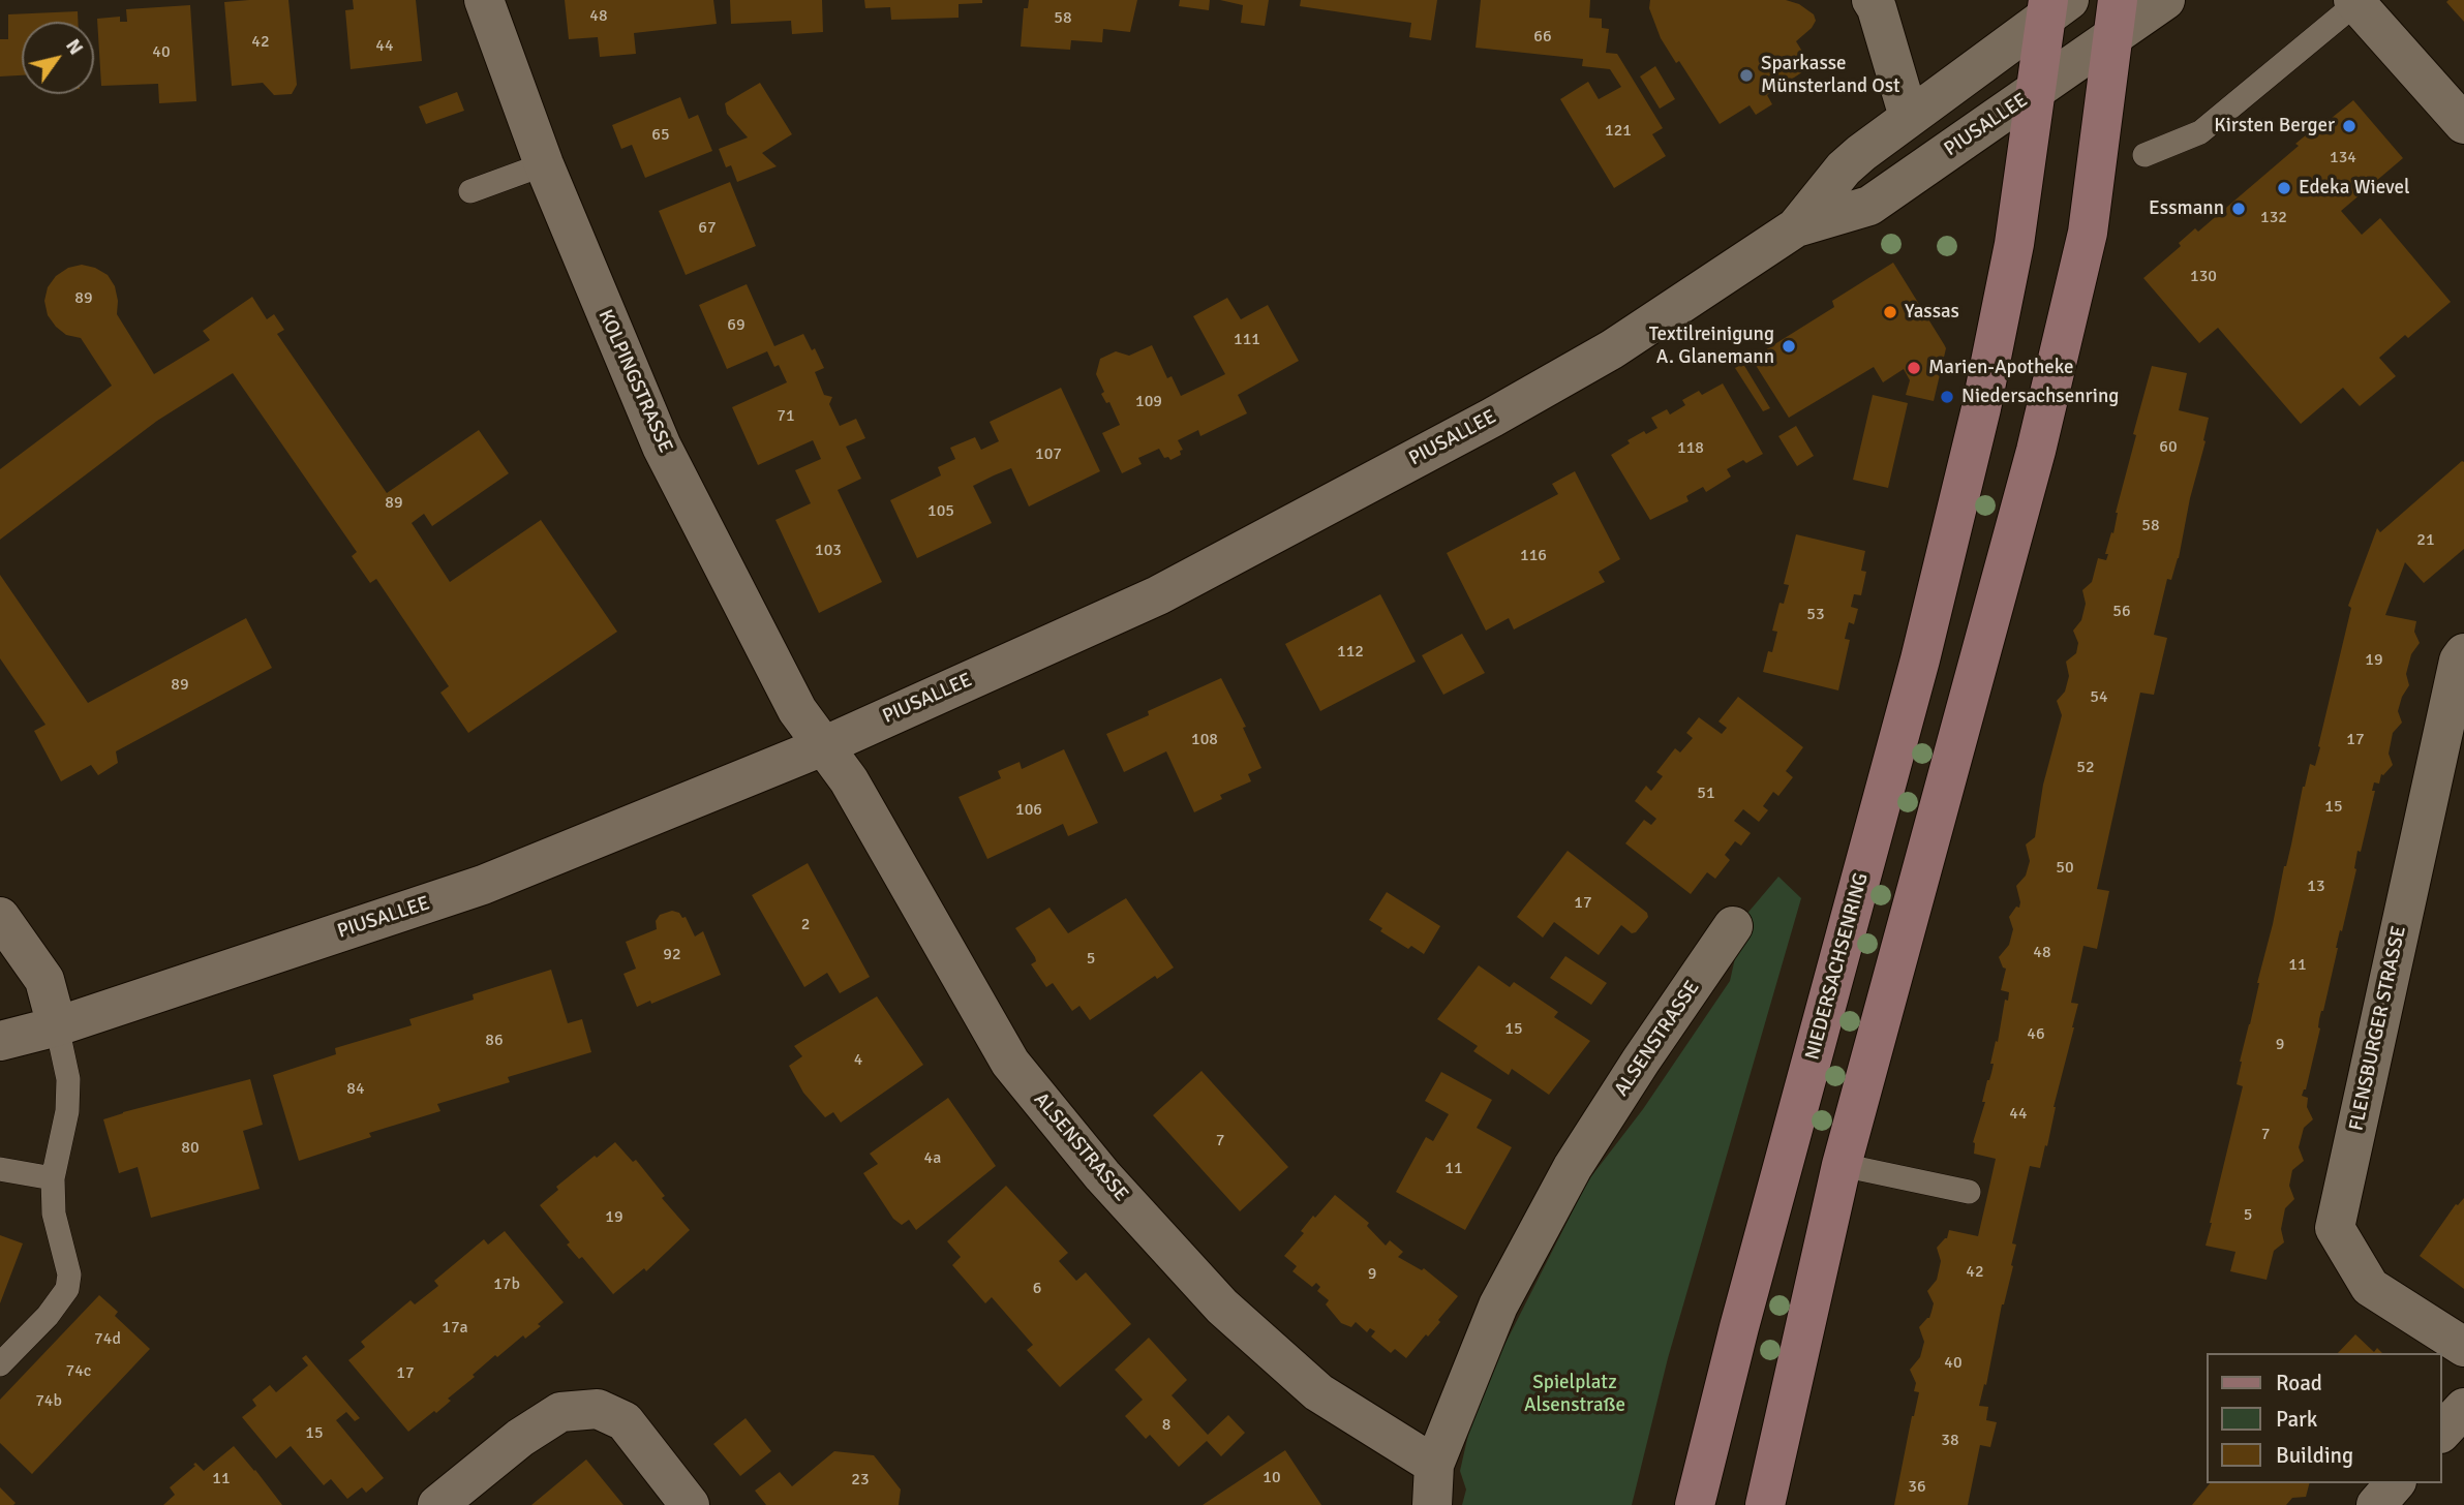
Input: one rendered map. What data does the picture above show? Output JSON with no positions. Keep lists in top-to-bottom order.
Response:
{
  "streets": {
    "main road": ["NIEDERSACHSENRING"],
    "street": [
      "PIUSALLEE",
      "KOLPINGSTRASSE",
      "FLENSBURGER STRASSE",
      "ALSENSTRASSE"
    ]
  },
  "crossings": [
    ["PIUSALLEE", "KOLPINGSTRASSE"],
    ["PIUSALLEE", "NIEDERSACHSENRING"],
    ["PIUSALLEE", "ALSENSTRASSE"],
    ["KOLPINGSTRASSE", "ALSENSTRASSE"]
  ],
  "parks": ["Spielplatz Alsenstraße"],
  "places": [
    "Sparkasse Münsterland Ost",
    "Kirsten Berger",
    "Edeka Wievel",
    "Essmann",
    "Yassas",
    "Textilreinigung A. Glanemann",
    "Marien-Apotheke",
    "Niedersachsenring"
  ],
  "house_numbers": [
    "48",
    "58",
    "66",
    "42",
    "44",
    "40",
    "121",
    "65",
    "134",
    "132",
    "67",
    "130",
    "89",
    "69",
    "111",
    "109",
    "71",
    "60",
    "118",
    "107",
    "89",
    "105",
    "58",
    "21",
    "103",
    "116",
    "56",
    "53",
    "112",
    "19",
    "89",
    "54",
    "108",
    "17",
    "52",
    "51",
    "15",
    "106",
    "50",
    "13",
    "17",
    "2",
    "48",
    "92",
    "5",
    "11",
    "15",
    "46",
    "86",
    "9",
    "4",
    "84",
    "44",
    "7",
    "7",
    "80",
    "4a",
    "11",
    "5",
    "19",
    "42",
    "9",
    "17b",
    "6",
    "17a",
    "74d",
    "40",
    "74c",
    "17",
    "74b",
    "8",
    "15",
    "38",
    "10",
    "11",
    "23",
    "36"
  ],
  "legend": ["Road", "Park", "Building"],
  "north": "top right"
}
